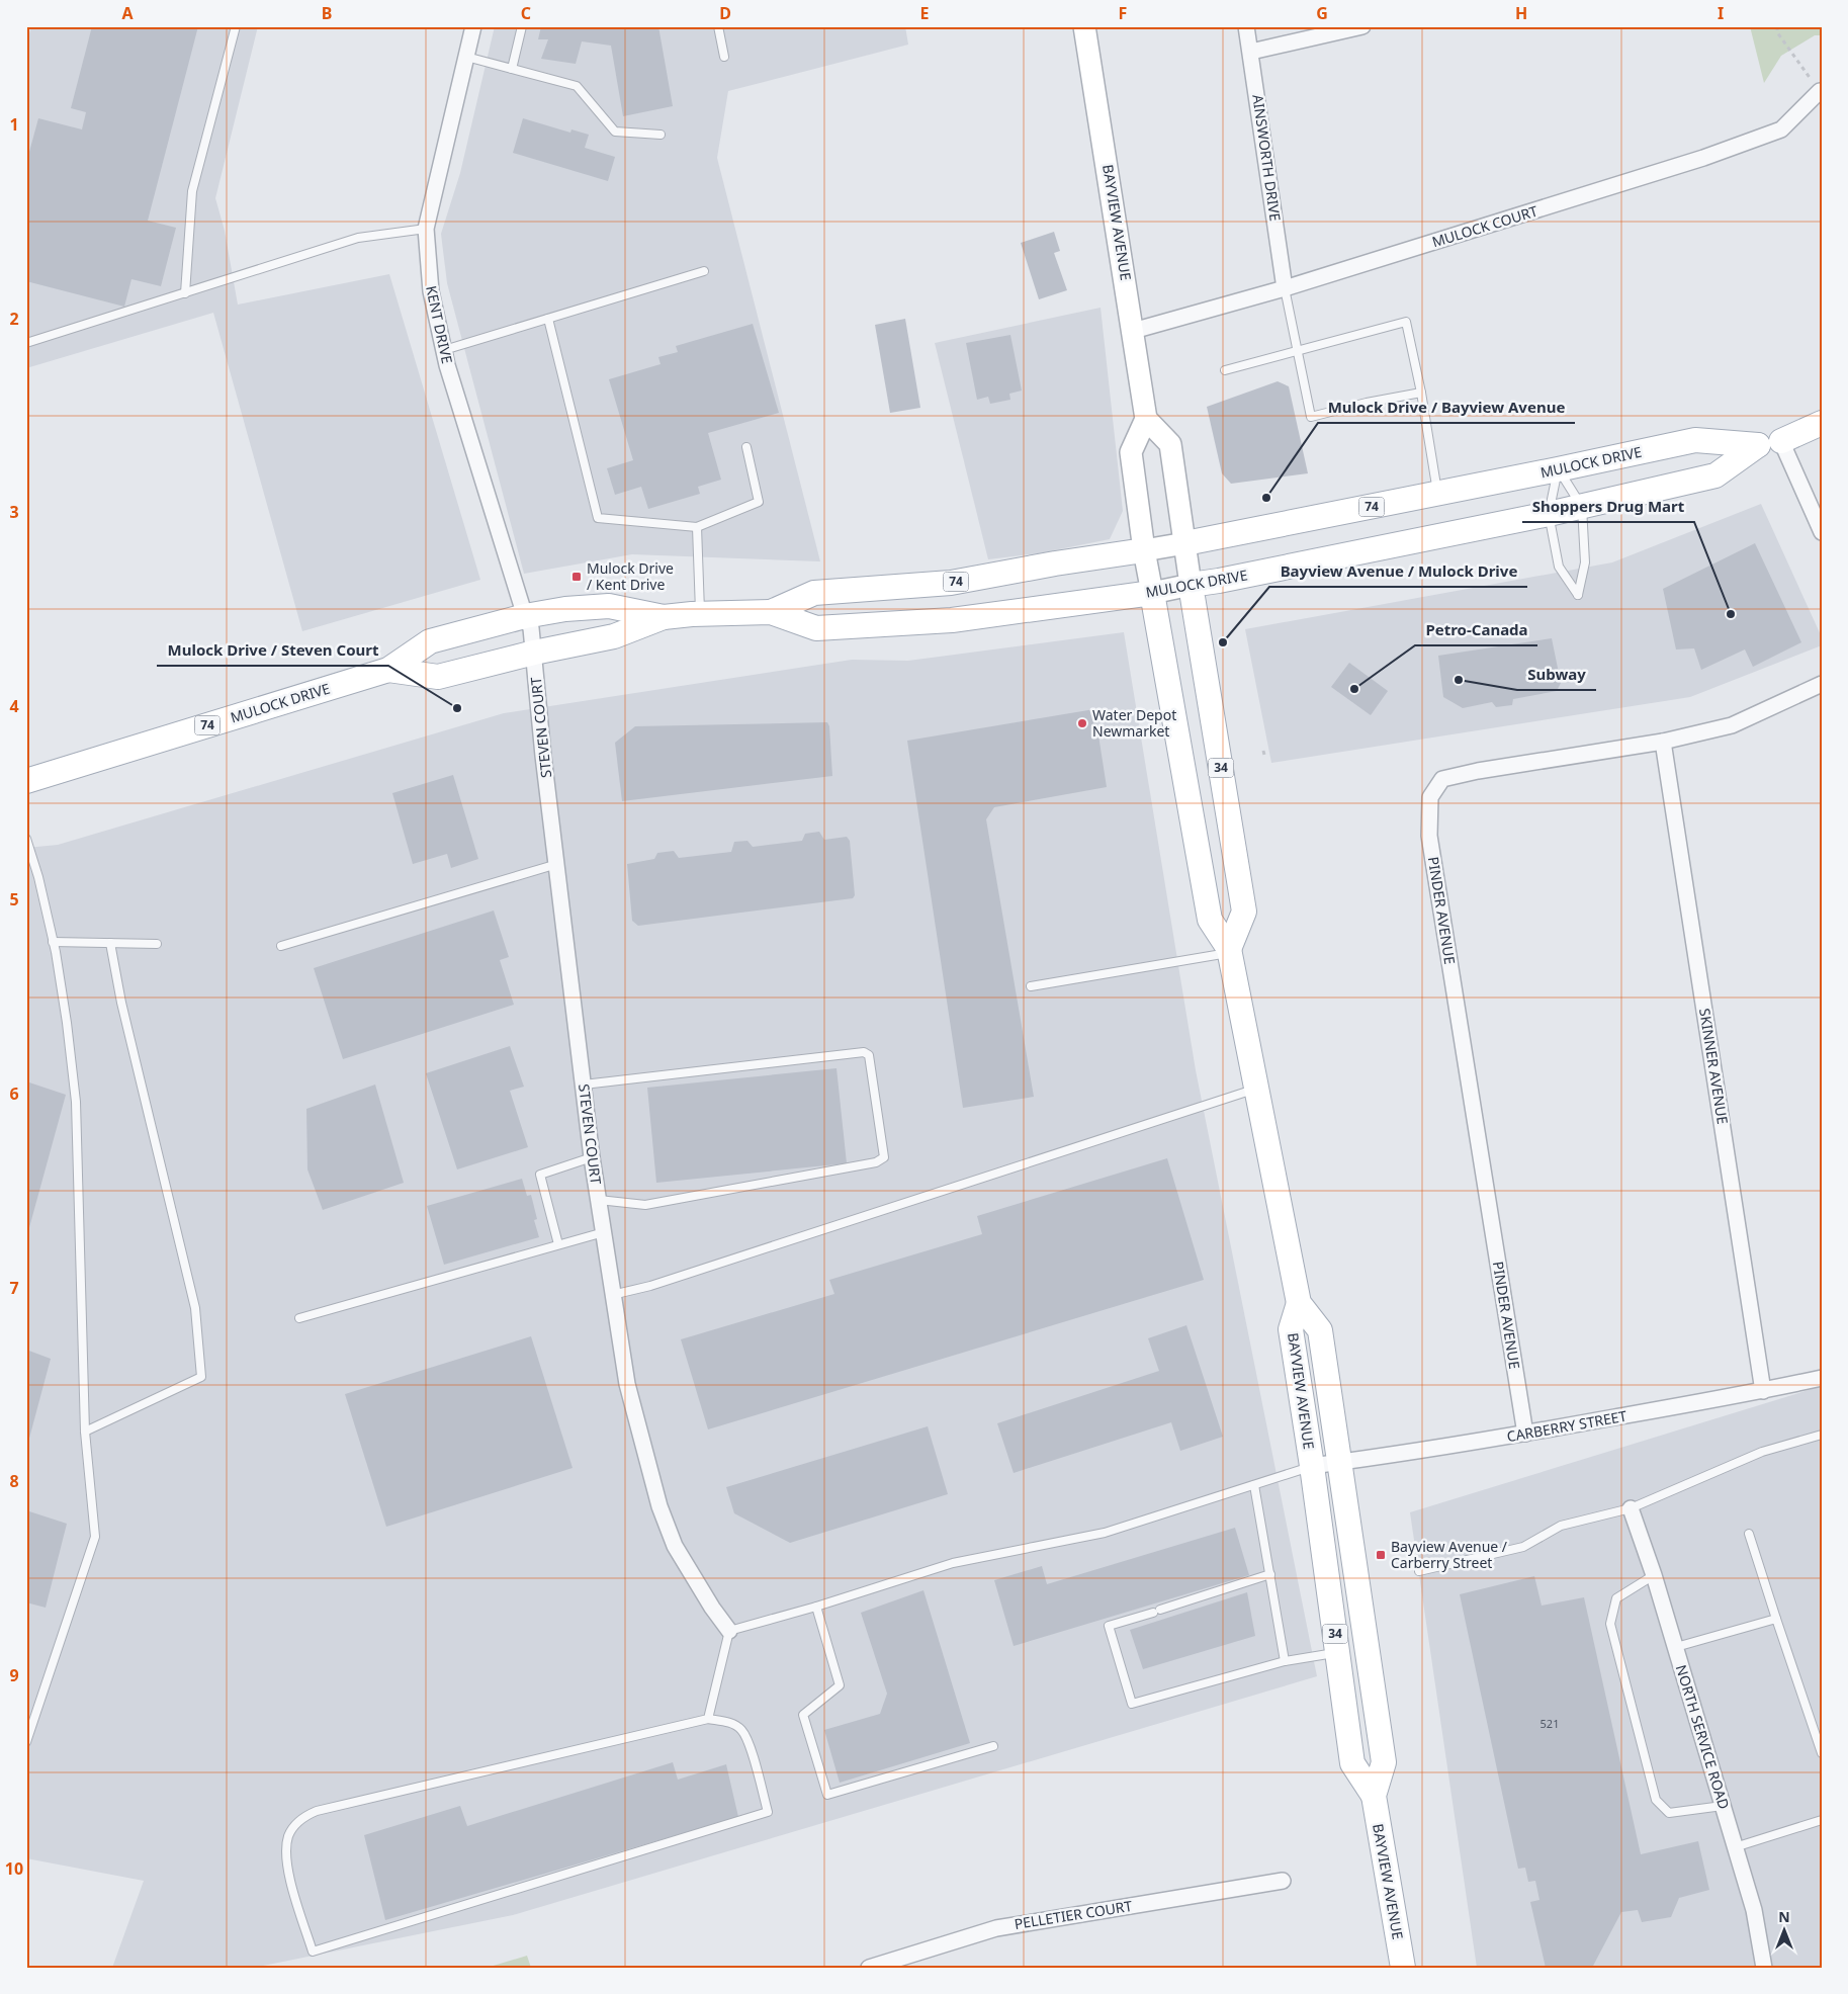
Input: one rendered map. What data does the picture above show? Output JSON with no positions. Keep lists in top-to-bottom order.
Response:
{
  "streets": {
    "main road": [
      "BAYVIEW AVENUE",
      "MULOCK DRIVE",
      "74",
      "34"
    ],
    "street": [
      "AINSWORTH DRIVE",
      "MULOCK COURT",
      "KENT DRIVE",
      "STEVEN COURT",
      "PINDER AVENUE",
      "SKINNER AVENUE",
      "CARBERRY STREET",
      "NORTH SERVICE ROAD",
      "PELLETIER COURT"
    ]
  },
  "crossings": [
    ["AINSWORTH DRIVE", "MULOCK COURT"],
    ["BAYVIEW AVENUE", "MULOCK COURT"],
    ["BAYVIEW AVENUE", "34"],
    ["BAYVIEW AVENUE", "CARBERRY STREET"],
    ["KENT DRIVE", "MULOCK DRIVE"],
    ["KENT DRIVE", "STEVEN COURT"],
    ["MULOCK DRIVE", "STEVEN COURT"],
    ["MULOCK DRIVE", "34"],
    ["PINDER AVENUE", "SKINNER AVENUE"],
    ["PINDER AVENUE", "CARBERRY STREET"],
    ["SKINNER AVENUE", "CARBERRY STREET"]
  ],
  "places": {
    "other": [
      "Mulock Drive / Bayview Avenue",
      "Shoppers Drug Mart",
      "Bayview Avenue / Mulock Drive",
      "Subway",
      "Petro-Canada",
      "Mulock Drive / Steven Court",
      "Water Depot Newmarket"
    ],
    "transit": ["Mulock Drive / Kent Drive", "Bayview Avenue / Carberry Street"]
  },
  "house_numbers": ["521"],
  "north": "top",
  "grid": {
    "columns": [
      "A",
      "B",
      "C",
      "D",
      "E",
      "F",
      "G",
      "H",
      "I"
    ],
    "rows": [
      "1",
      "2",
      "3",
      "4",
      "5",
      "6",
      "7",
      "8",
      "9",
      "10"
    ]
  }
}
